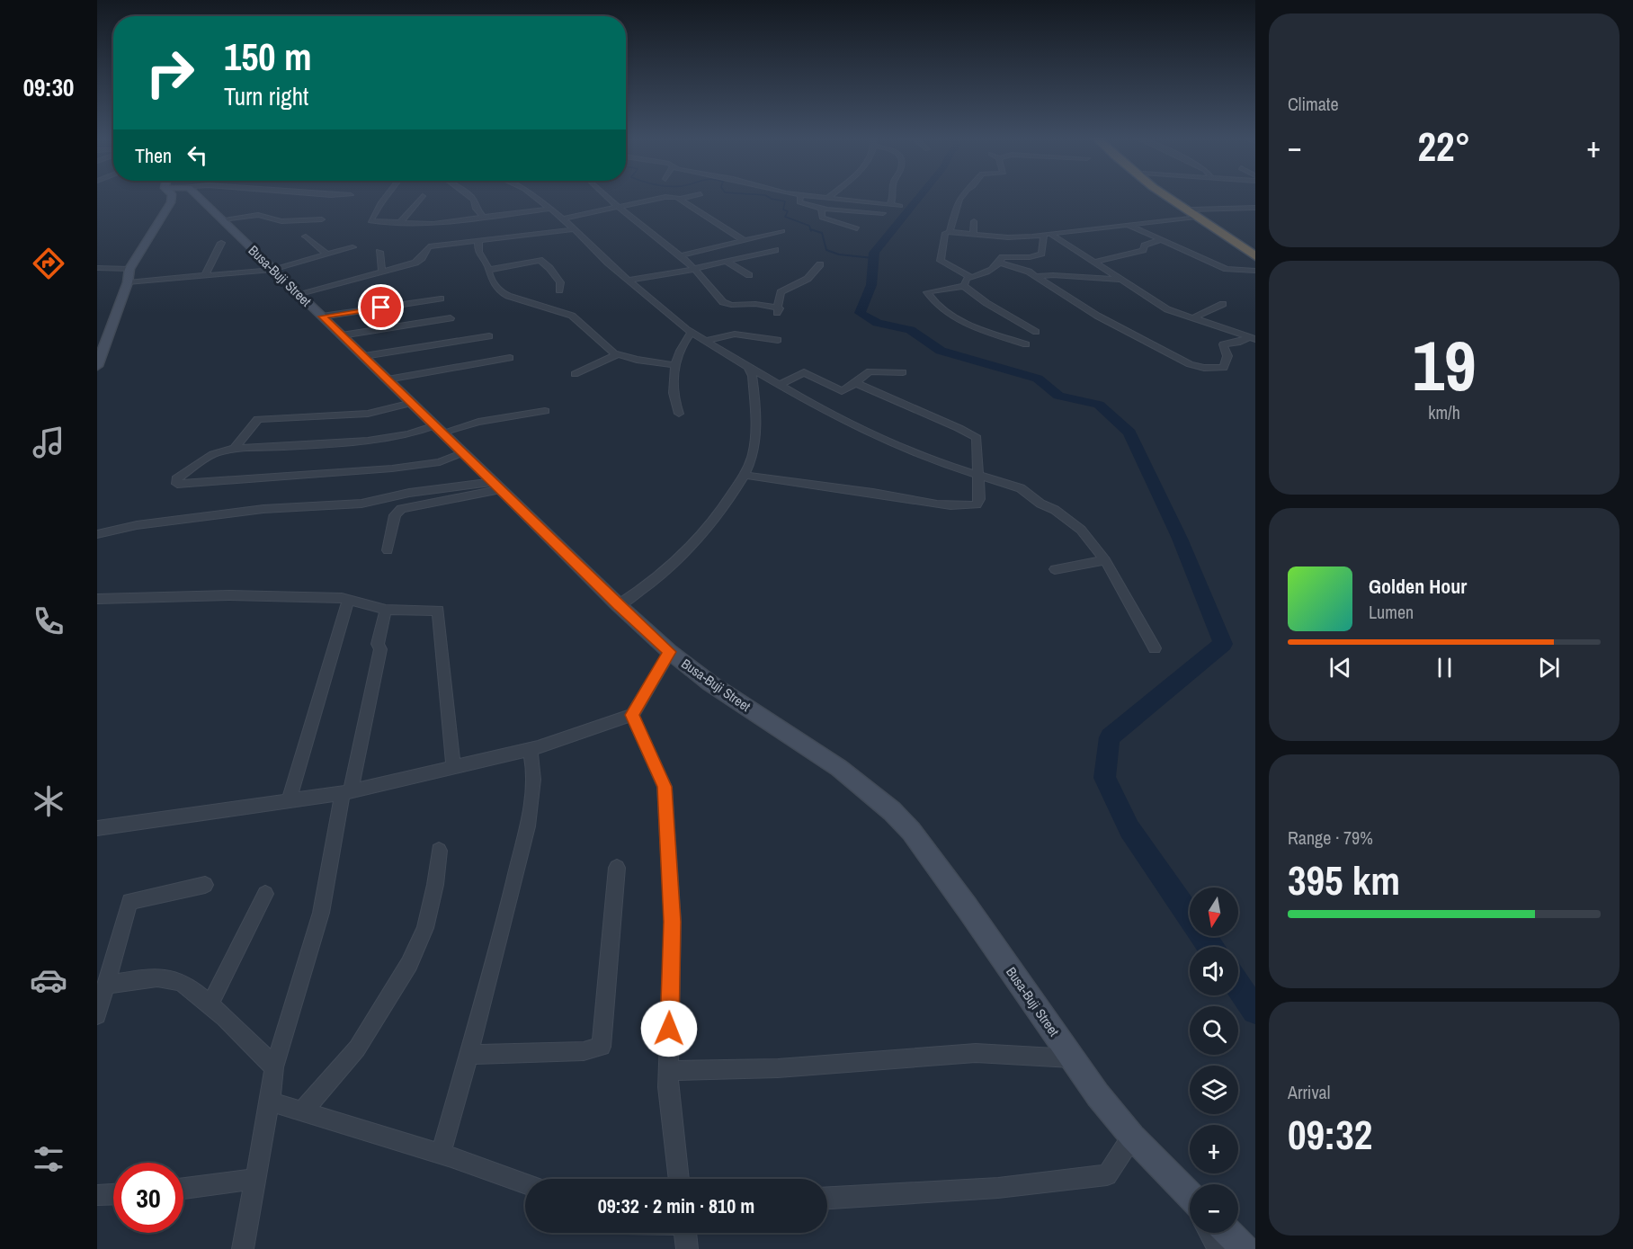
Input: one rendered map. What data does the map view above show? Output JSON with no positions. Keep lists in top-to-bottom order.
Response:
{
  "streets": {
    "street": ["Busa-Buji Street"]
  },
  "north": "bottom",
  "page": {
    "tabs": "09:30",
    "tile": [
      "Climate",
      ["19", "km/h"],
      ["Range · 79%", "395 km"],
      ["Arrival", "09:32"]
    ],
    "turn": ["150 m", "Turn right"],
    "heat": ["−", "22°", "+"],
    "then": "Then",
    "song": ["Golden Hour", "Lumen"],
    "map_buttons": ["+", "−"],
    "limit": "30",
    "trip": "09:32 · 2 min · 810 m"
  }
}
